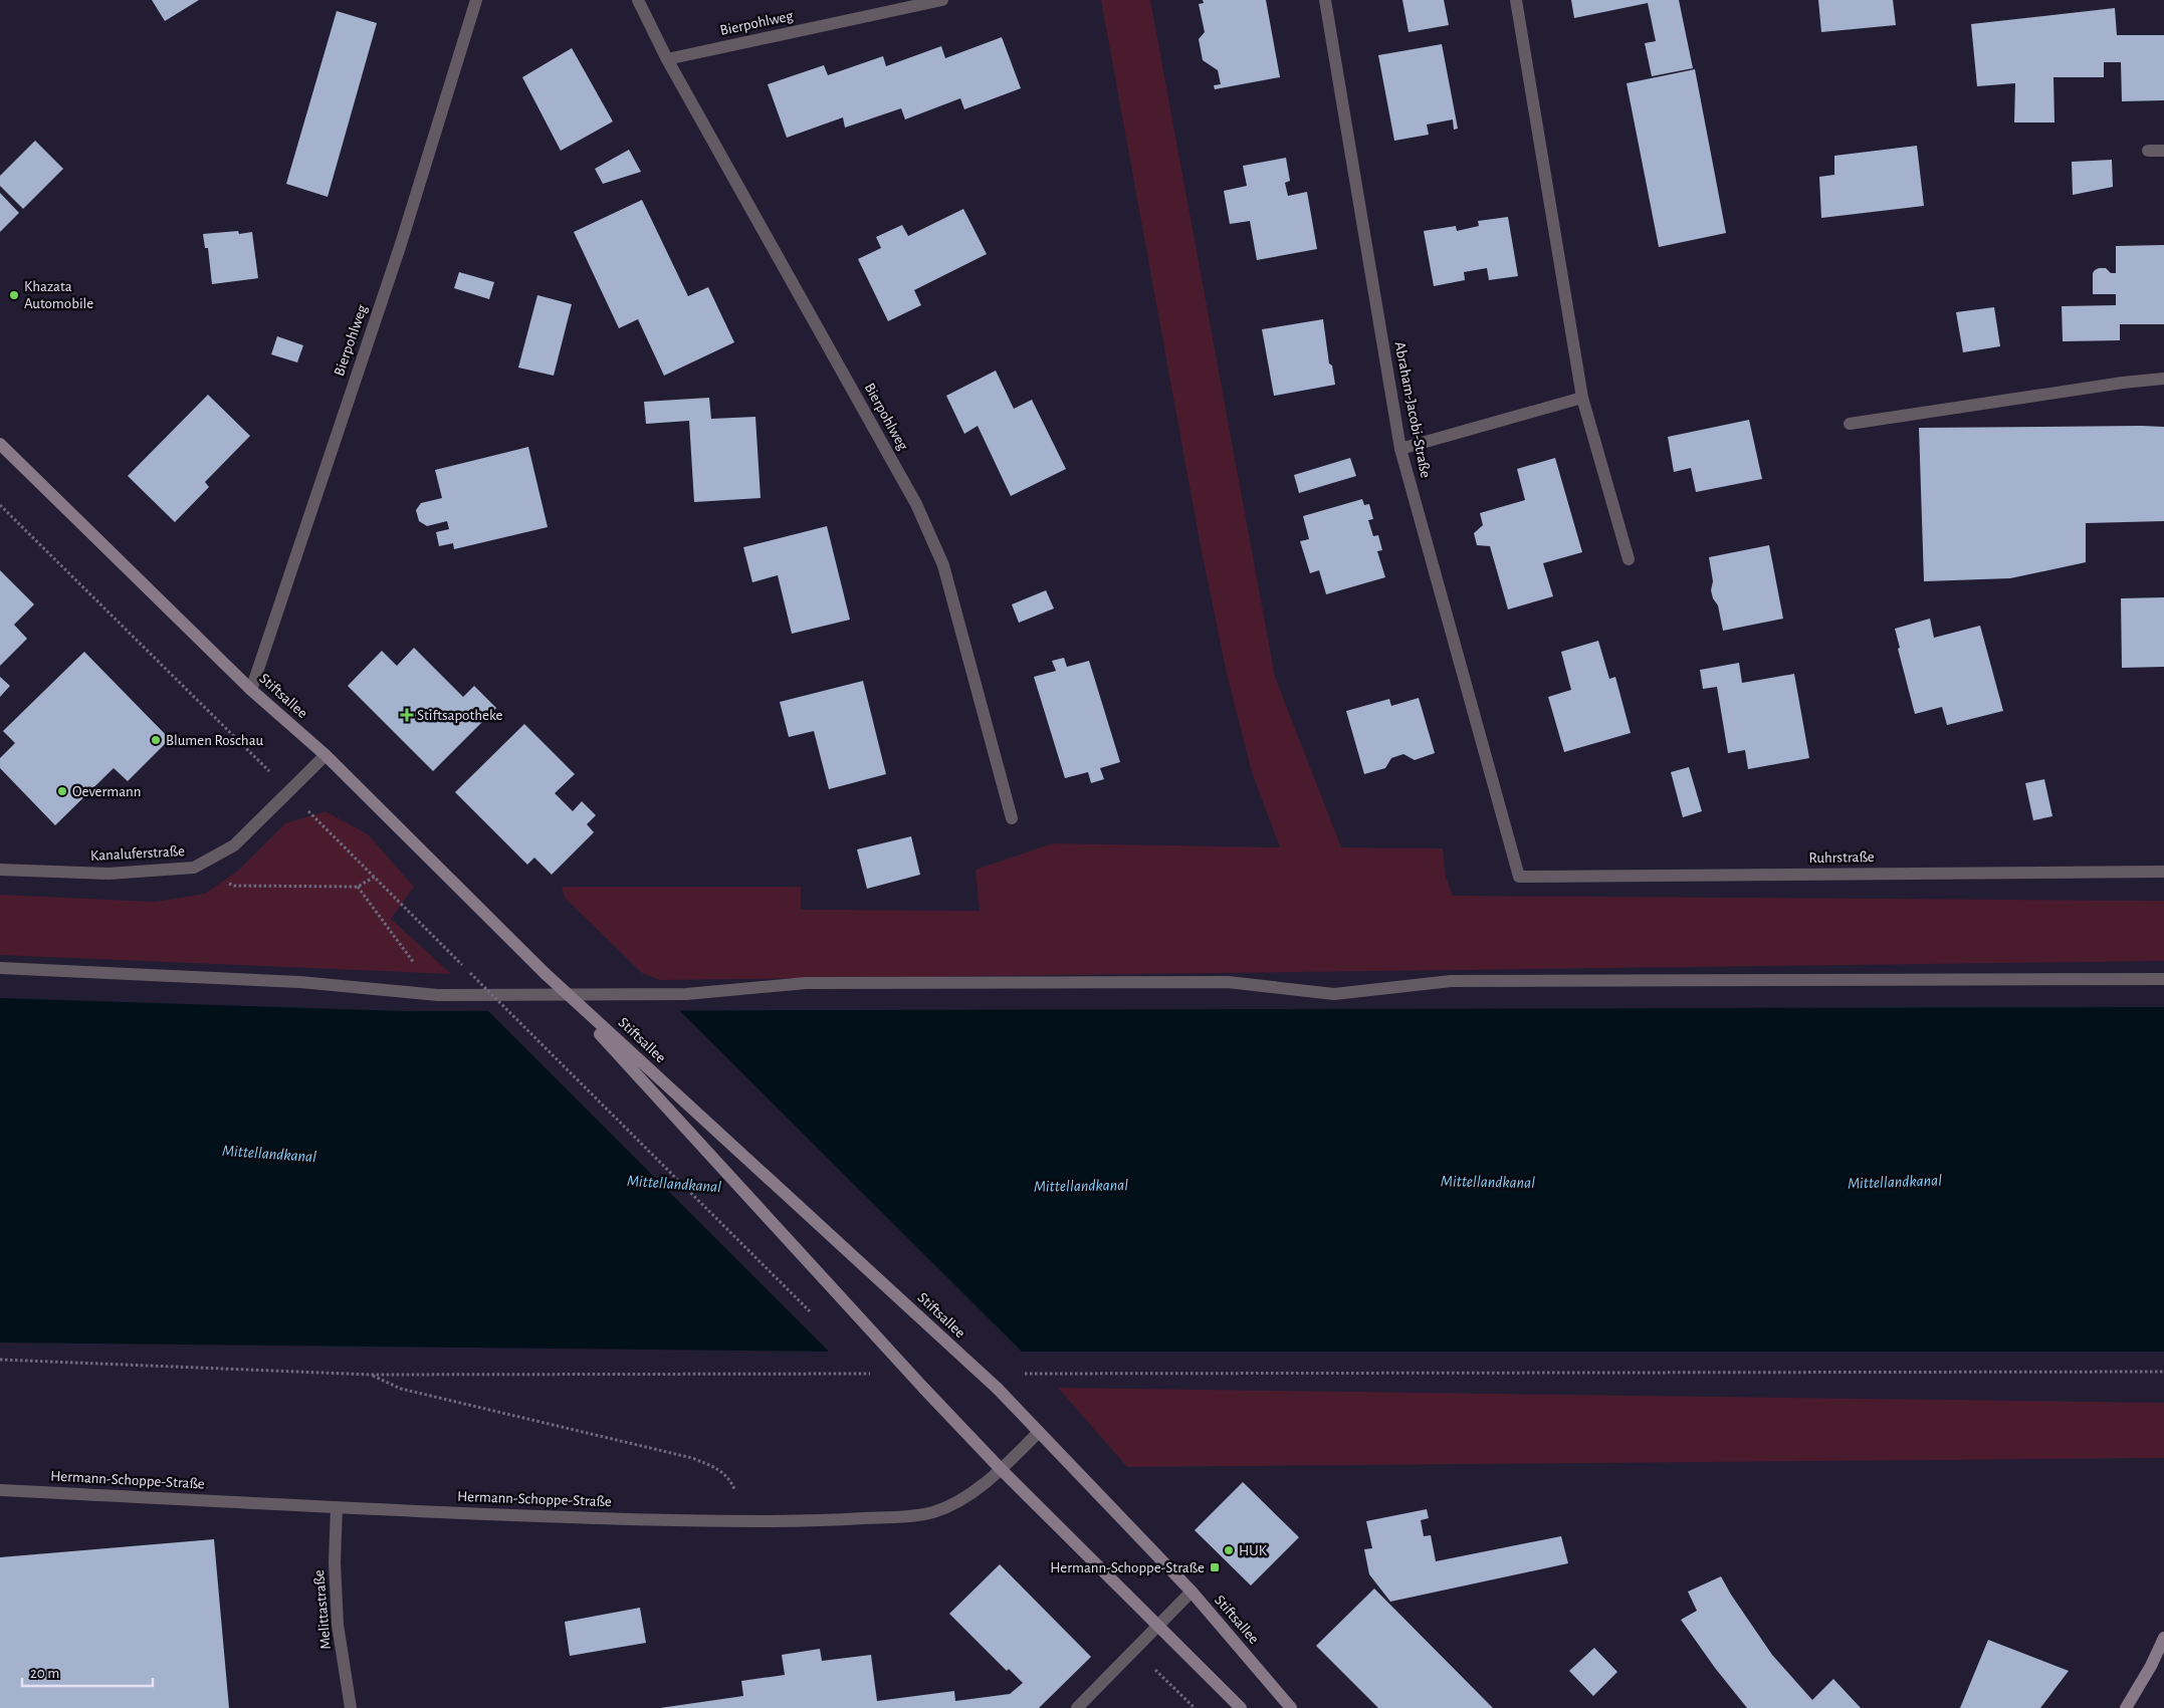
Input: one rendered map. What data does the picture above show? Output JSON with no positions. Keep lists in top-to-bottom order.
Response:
{
  "streets": {
    "main road": ["Stiftsallee"],
    "street": [
      "Bierpohlweg",
      "Abraham-Jacobi-Straße",
      "Kanaluferstraße",
      "Ruhrstraße",
      "Hermann-Schoppe-Straße",
      "Melittastraße"
    ]
  },
  "crossings": [
    ["Bierpohlweg", "Stiftsallee"],
    ["Abraham-Jacobi-Straße", "Ruhrstraße"],
    ["Stiftsallee", "Kanaluferstraße"],
    ["Stiftsallee", "Hermann-Schoppe-Straße"],
    ["Hermann-Schoppe-Straße", "Melittastraße"]
  ],
  "water": ["Mittellandkanal"],
  "places": {
    "other": [
      "Khazata Automobile",
      "Blumen Roschau",
      "Oevermann",
      "HUK"
    ],
    "health": ["Stiftsapotheke"],
    "transit": ["Hermann-Schoppe-Straße"]
  },
  "scale_bar": "20 m"
}
